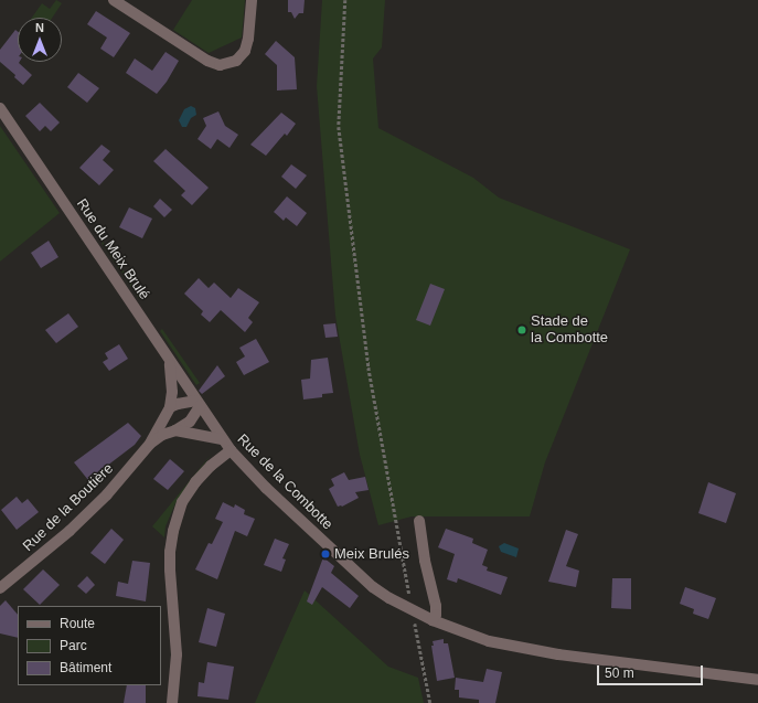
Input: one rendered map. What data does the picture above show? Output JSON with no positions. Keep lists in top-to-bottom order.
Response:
{
  "streets": {
    "street": ["Rue du Meix Brulé", "Rue de la Combotte", "Rue de la Boutière"]
  },
  "crossings": [
    ["Rue du Meix Brulé", "Rue de la Combotte"],
    ["Rue du Meix Brulé", "Rue de la Boutière"],
    ["Rue de la Combotte", "Rue de la Boutière"]
  ],
  "places": ["Stade de la Combotte", "Meix Brulés"],
  "legend": ["Route", "Parc", "Bâtiment"],
  "scale_bar": "50 m",
  "north": "top"
}
